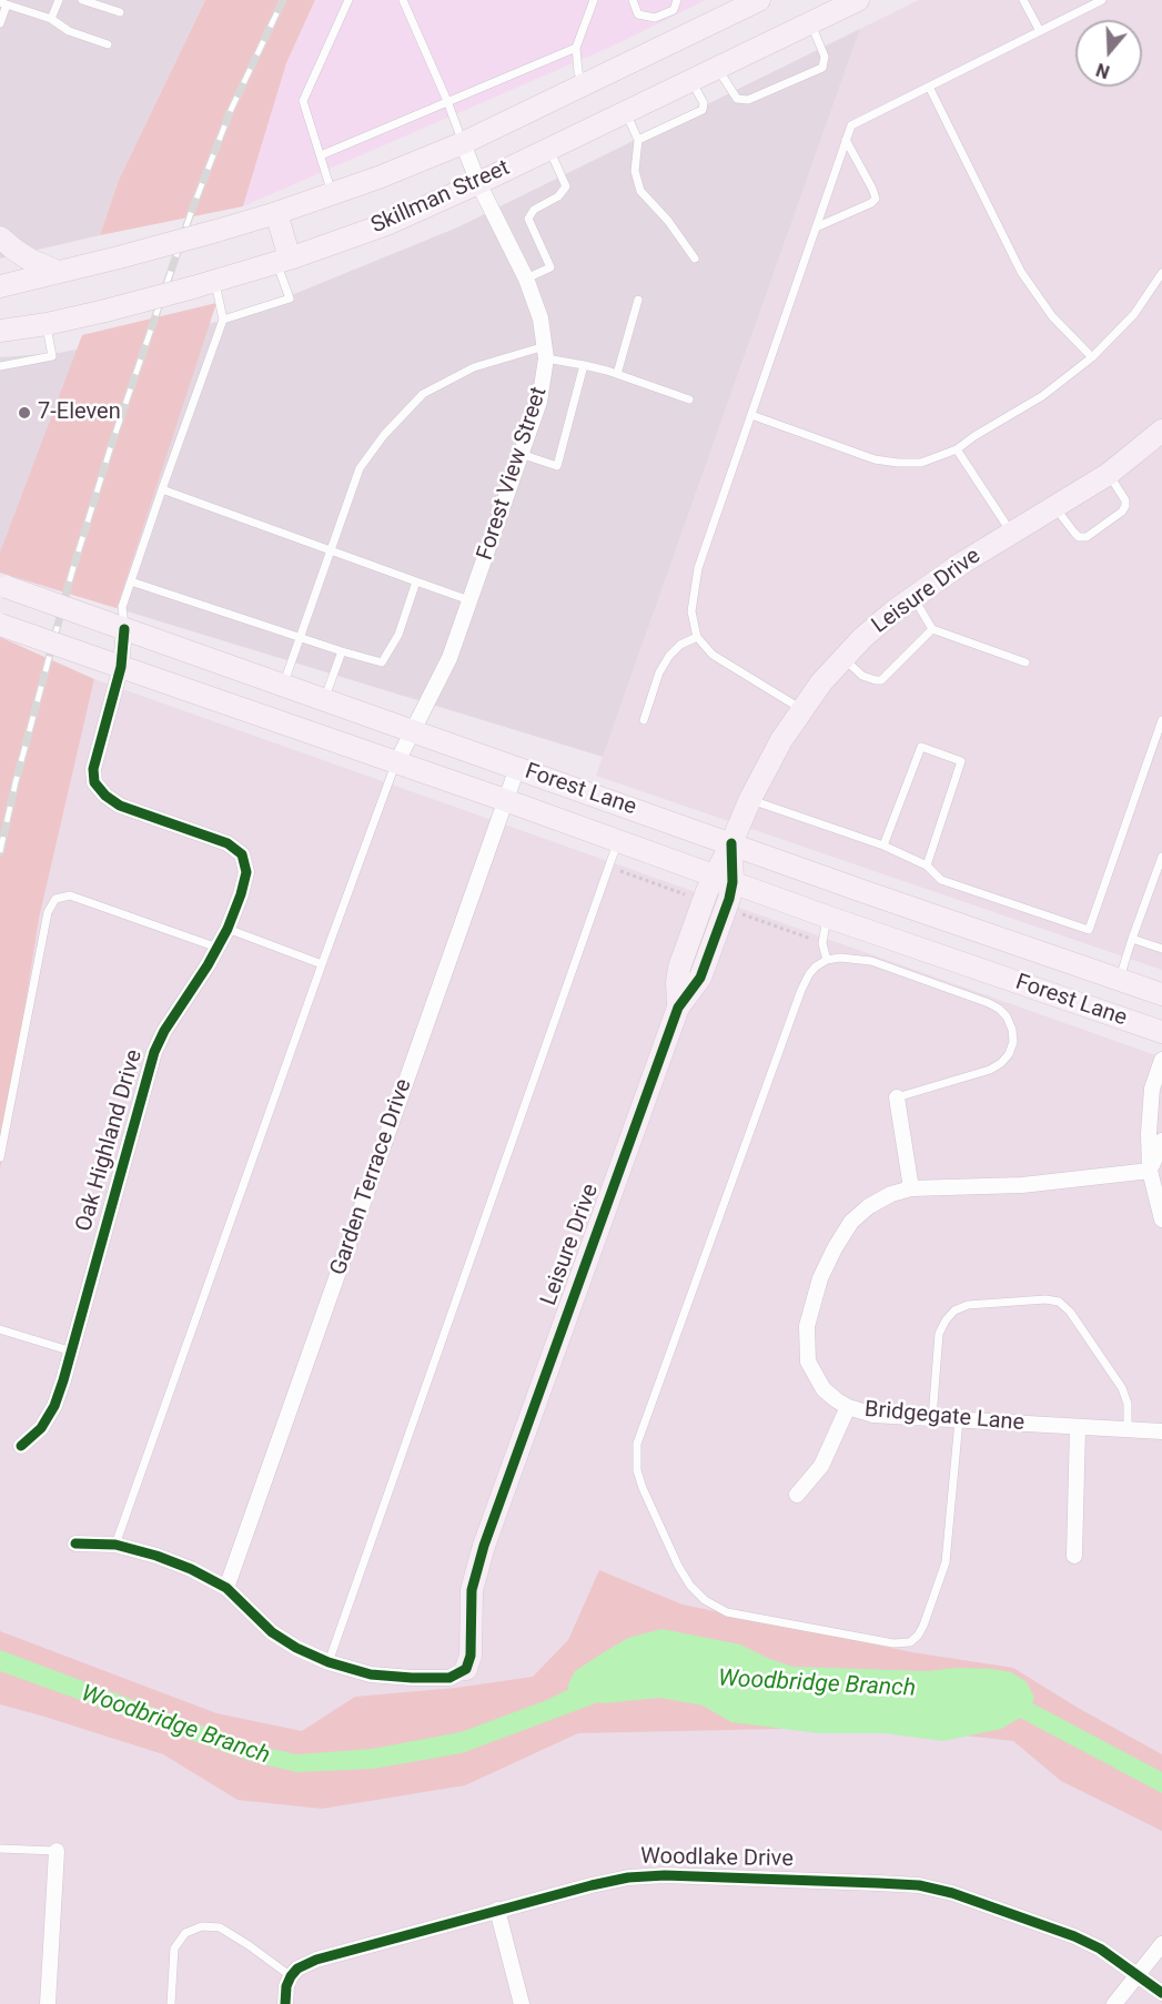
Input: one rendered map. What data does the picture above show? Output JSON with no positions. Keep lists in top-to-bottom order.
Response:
{
  "streets": {
    "main road": ["Skillman Street", "Leisure Drive", "Forest Lane"],
    "street": [
      "Forest View Street",
      "Oak Highland Drive",
      "Garden Terrace Drive",
      "Bridgegate Lane",
      "Woodlake Drive"
    ]
  },
  "crossings": [
    ["Skillman Street", "Forest View Street"],
    ["Forest View Street", "Forest Lane"],
    ["Leisure Drive", "Forest Lane"],
    ["Forest Lane", "Oak Highland Drive"],
    ["Forest Lane", "Garden Terrace Drive"]
  ],
  "water": ["Woodbridge Branch"],
  "places": ["7-Eleven"],
  "north": "bottom"
}
